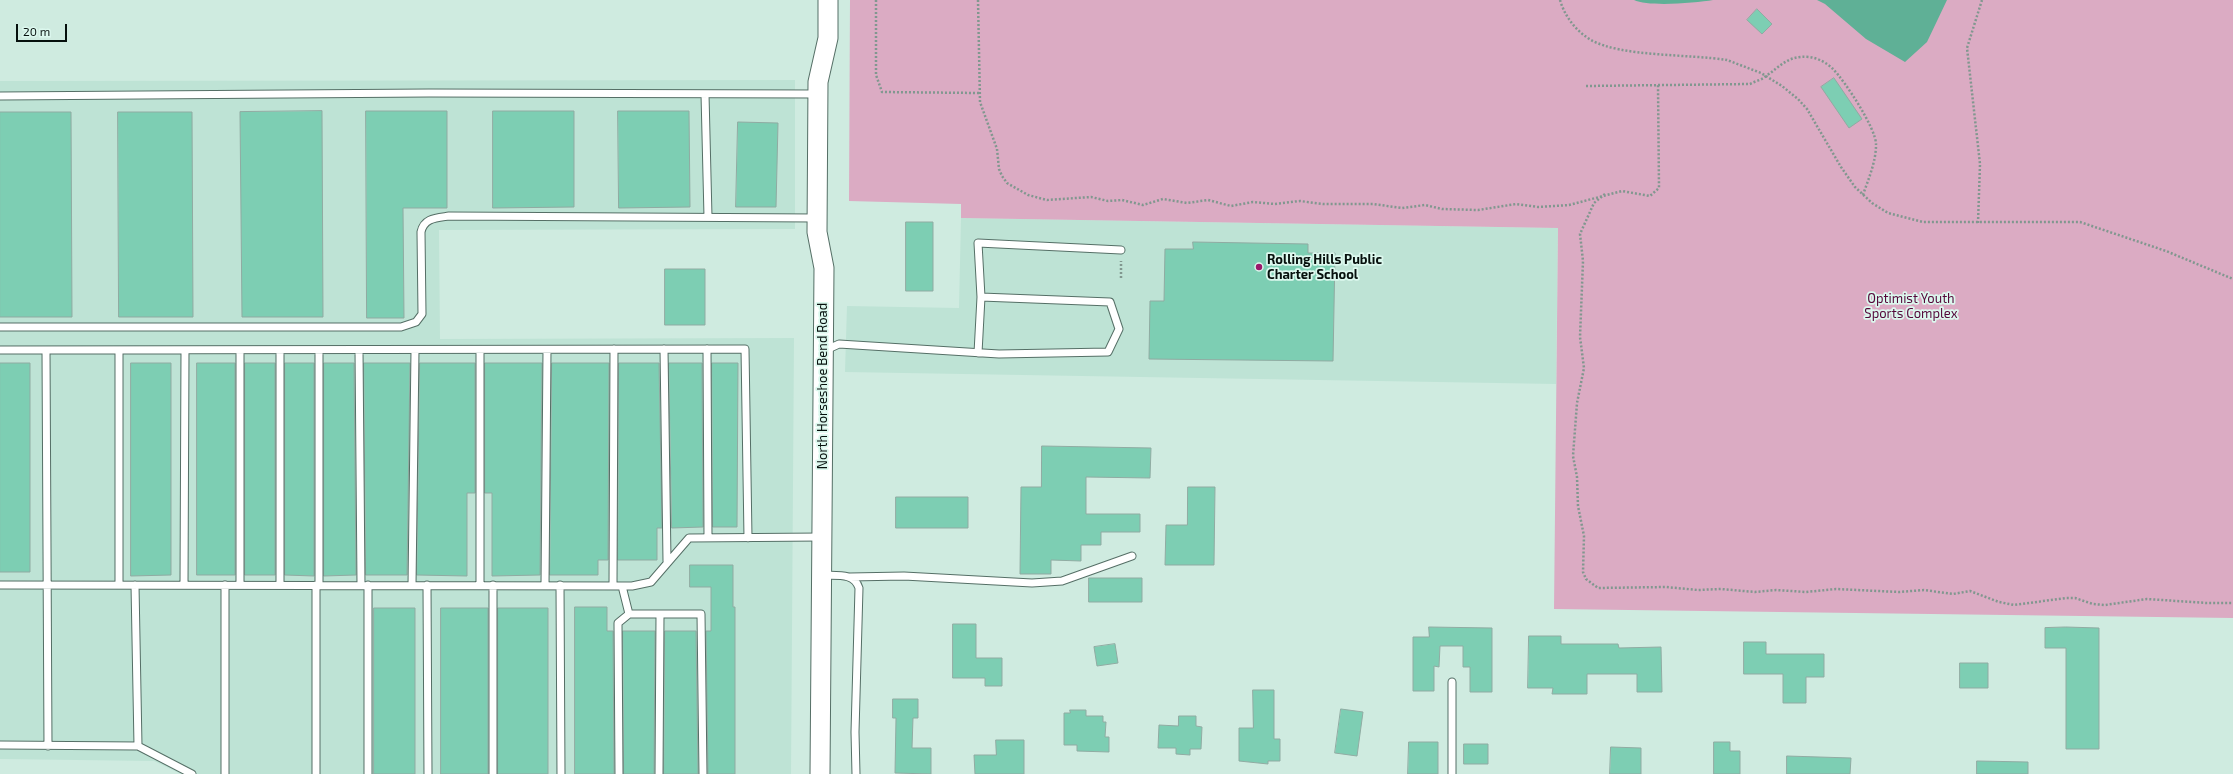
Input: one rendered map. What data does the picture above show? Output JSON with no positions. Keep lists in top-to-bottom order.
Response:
{
  "streets": {
    "street": ["North Horseshoe Bend Road"]
  },
  "parks": ["Optimist Youth Sports Complex"],
  "places": ["Rolling Hills Public Charter School"],
  "scale_bar": "20 m"
}
